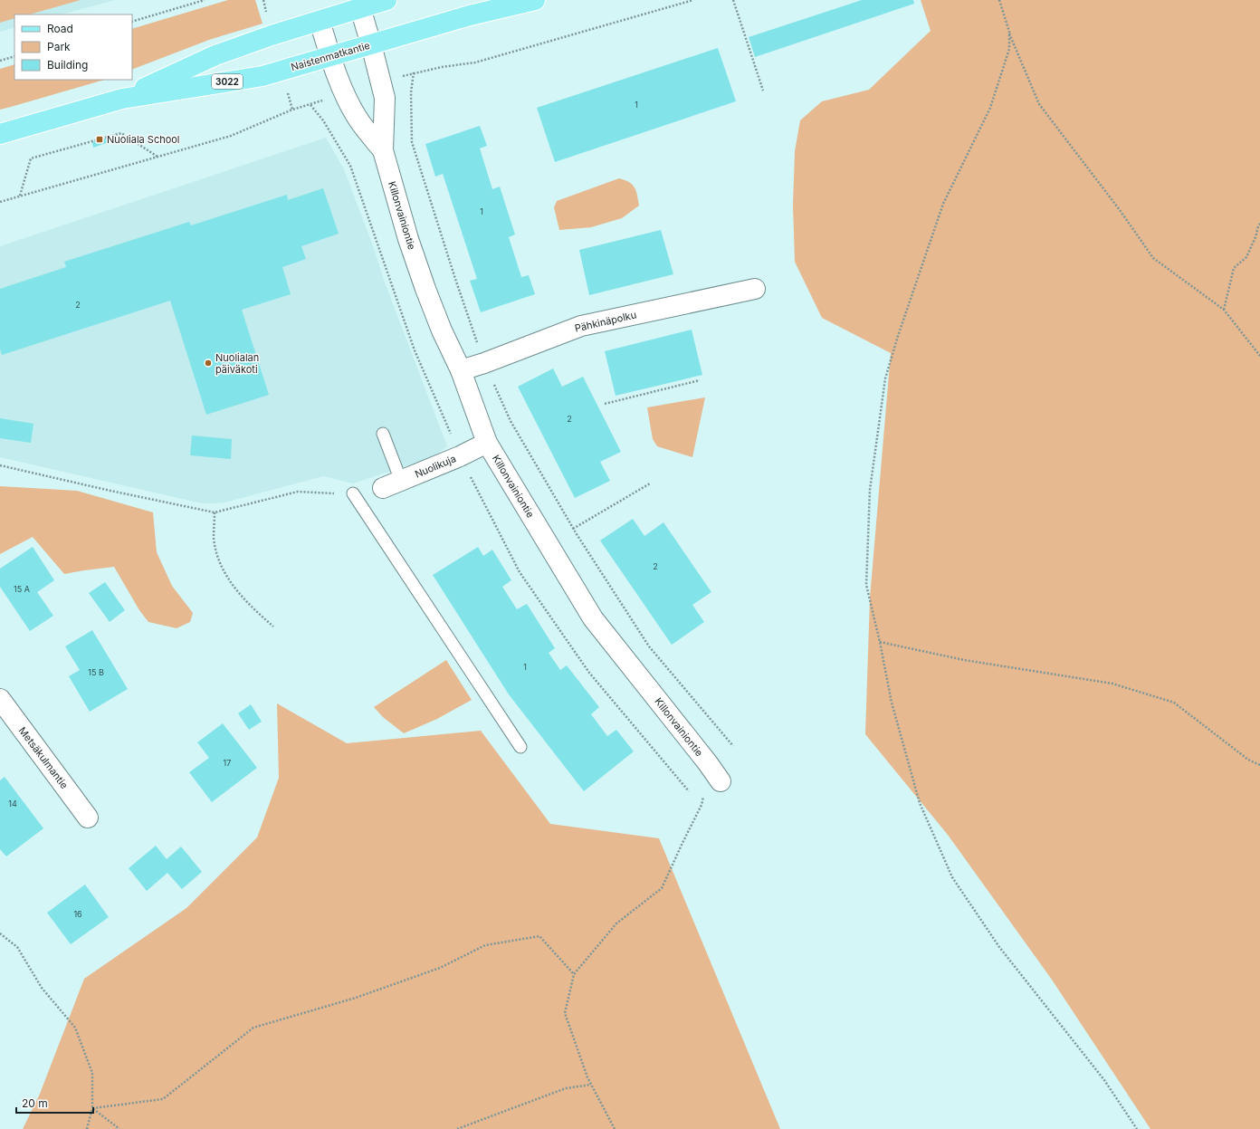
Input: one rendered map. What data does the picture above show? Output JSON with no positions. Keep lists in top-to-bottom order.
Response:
{
  "streets": {
    "main road": ["Naistenmatkantie", "3022"],
    "street": [
      "Killonvainiontie",
      "Pähkinäpolku",
      "Nuolikuja",
      "Metsäkulmantie"
    ]
  },
  "crossings": [
    ["Naistenmatkantie", "Killonvainiontie"],
    ["Killonvainiontie", "Pähkinäpolku"],
    ["Killonvainiontie", "Nuolikuja"]
  ],
  "places": {
    "transit": ["Nuoliala School"],
    "other": ["Nuolialan päiväkoti"]
  },
  "house_numbers": [
    "1",
    "1",
    "2",
    "2",
    "2",
    "15 A",
    "1",
    "15 B",
    "17",
    "14",
    "16"
  ],
  "legend": ["Road", "Park", "Building"],
  "scale_bar": "20 m"
}
